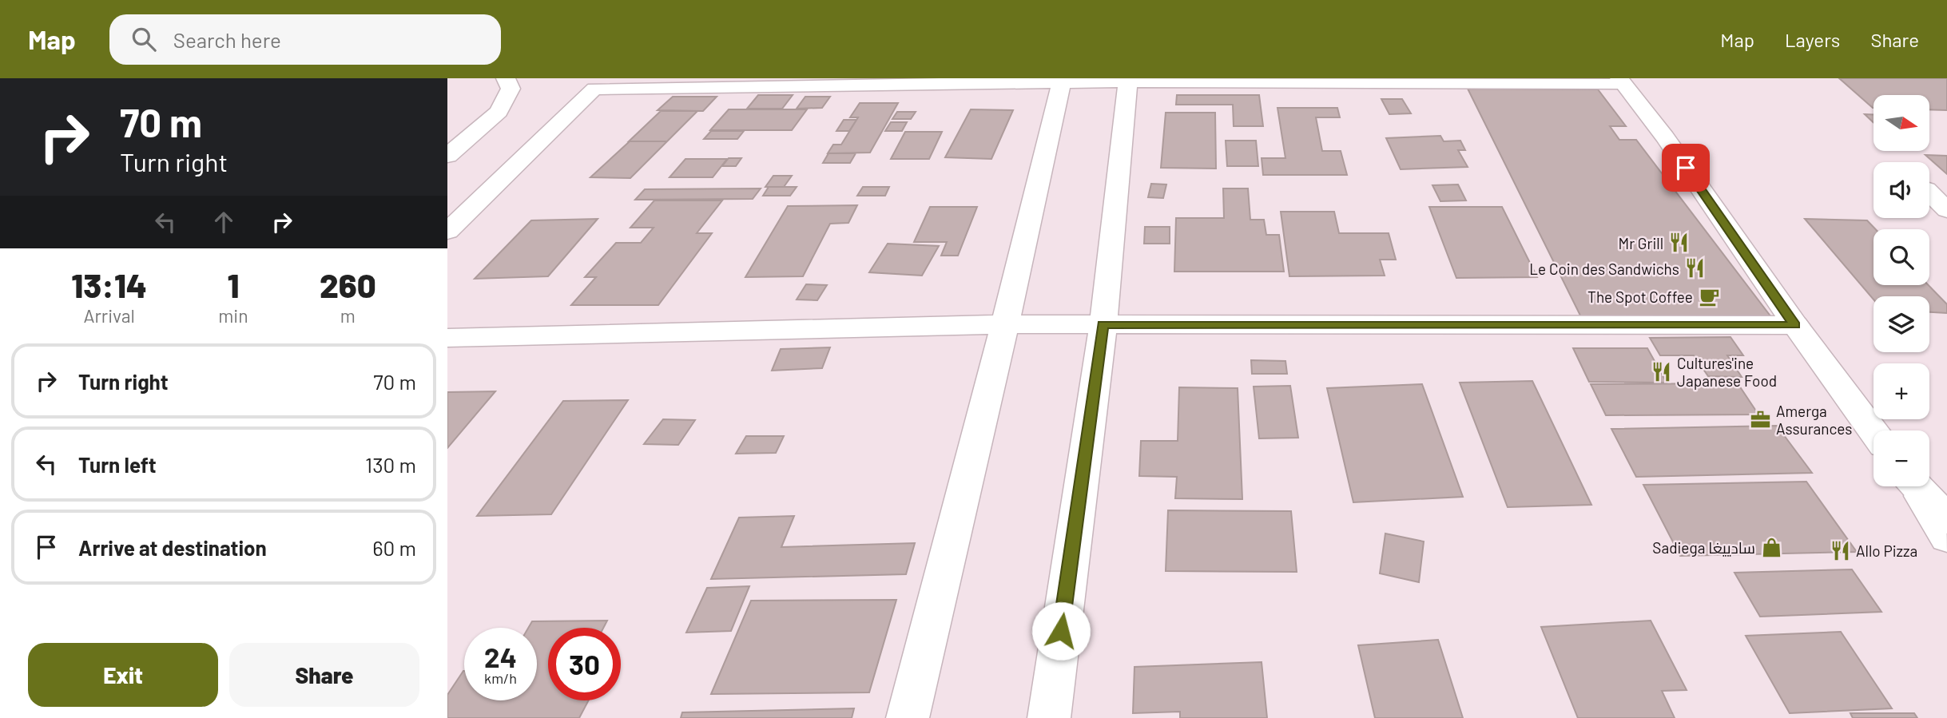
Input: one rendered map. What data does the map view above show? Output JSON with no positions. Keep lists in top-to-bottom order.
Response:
{
  "places": {
    "restaurant": [
      "Mr Grill",
      "Le Coin des Sandwichs",
      "Cultures'ine Japanese Food",
      "Allo Pizza"
    ],
    "cafe": ["The Spot Coffee"],
    "office": ["Amerga Assurances"],
    "shop": ["Sadiega سادييغا"]
  },
  "north": "right",
  "page": {
    "header": "Map",
    "search": "Search here",
    "nav": ["Map", "Layers", "Share"],
    "turn": ["70 m", "Turn right"],
    "map_buttons": ["+", "−"],
    "eta": [
      "13:14",
      "Arrival",
      "1",
      "min",
      "260",
      "m"
    ],
    "list": [
      {
        "name": "Turn right",
        "value": "70 m"
      },
      {
        "name": "Turn left",
        "value": "130 m"
      },
      {
        "name": "Arrive at destination",
        "value": "60 m"
      }
    ],
    "speed": "24 km/h",
    "limit": "30",
    "buttons": ["Exit", "Share"]
  }
}
